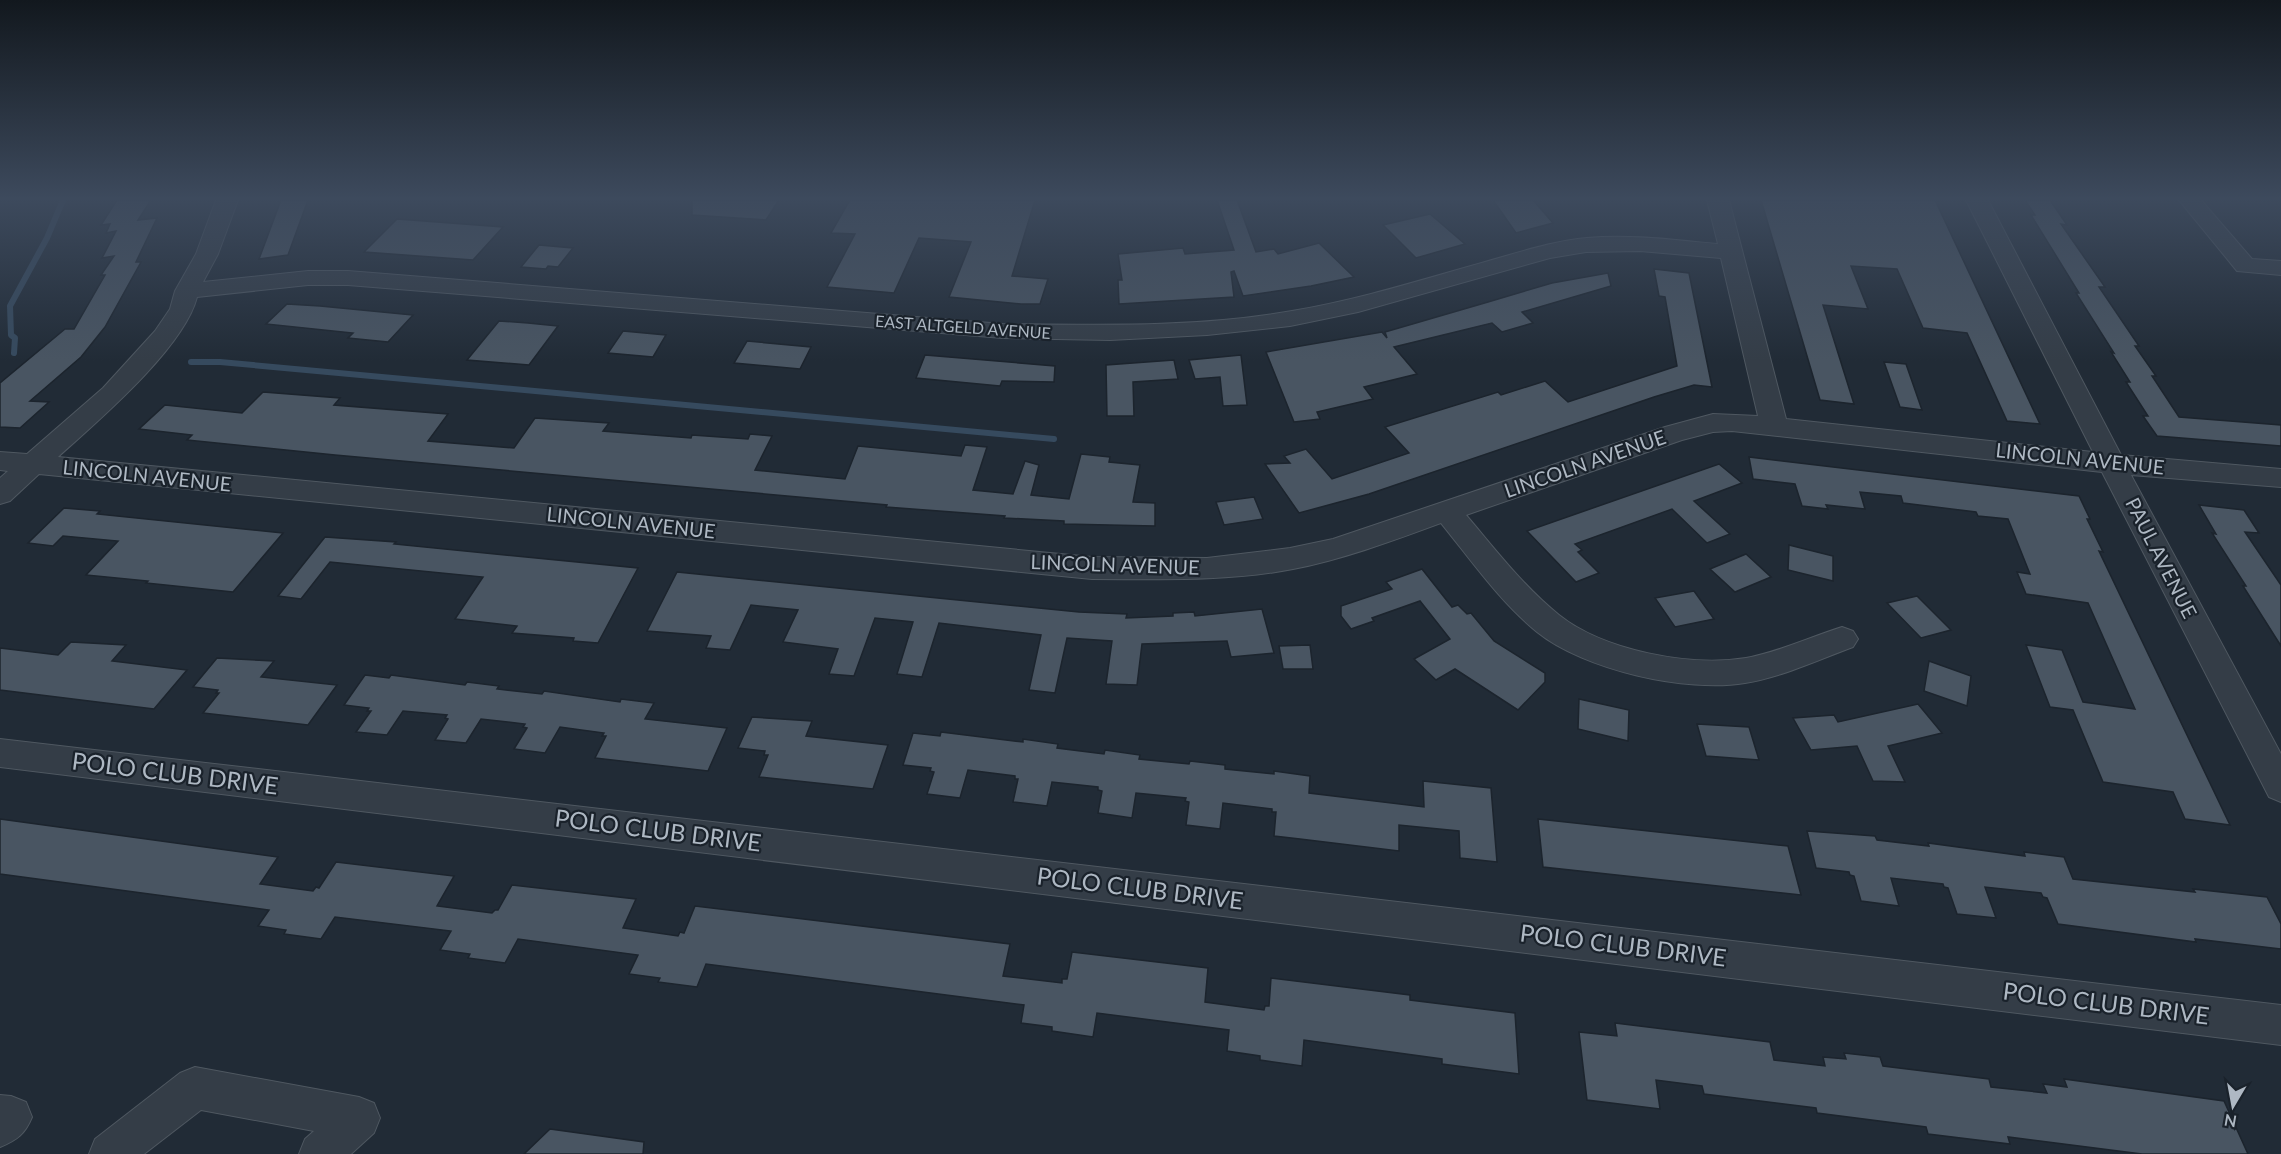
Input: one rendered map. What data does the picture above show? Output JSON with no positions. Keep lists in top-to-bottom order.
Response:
{
  "streets": {
    "street": [
      "EAST ALTGELD AVENUE",
      "LINCOLN AVENUE",
      "PAUL AVENUE",
      "POLO CLUB DRIVE"
    ]
  },
  "crossings": [
    ["LINCOLN AVENUE", "PAUL AVENUE"]
  ],
  "north": "bottom"
}
